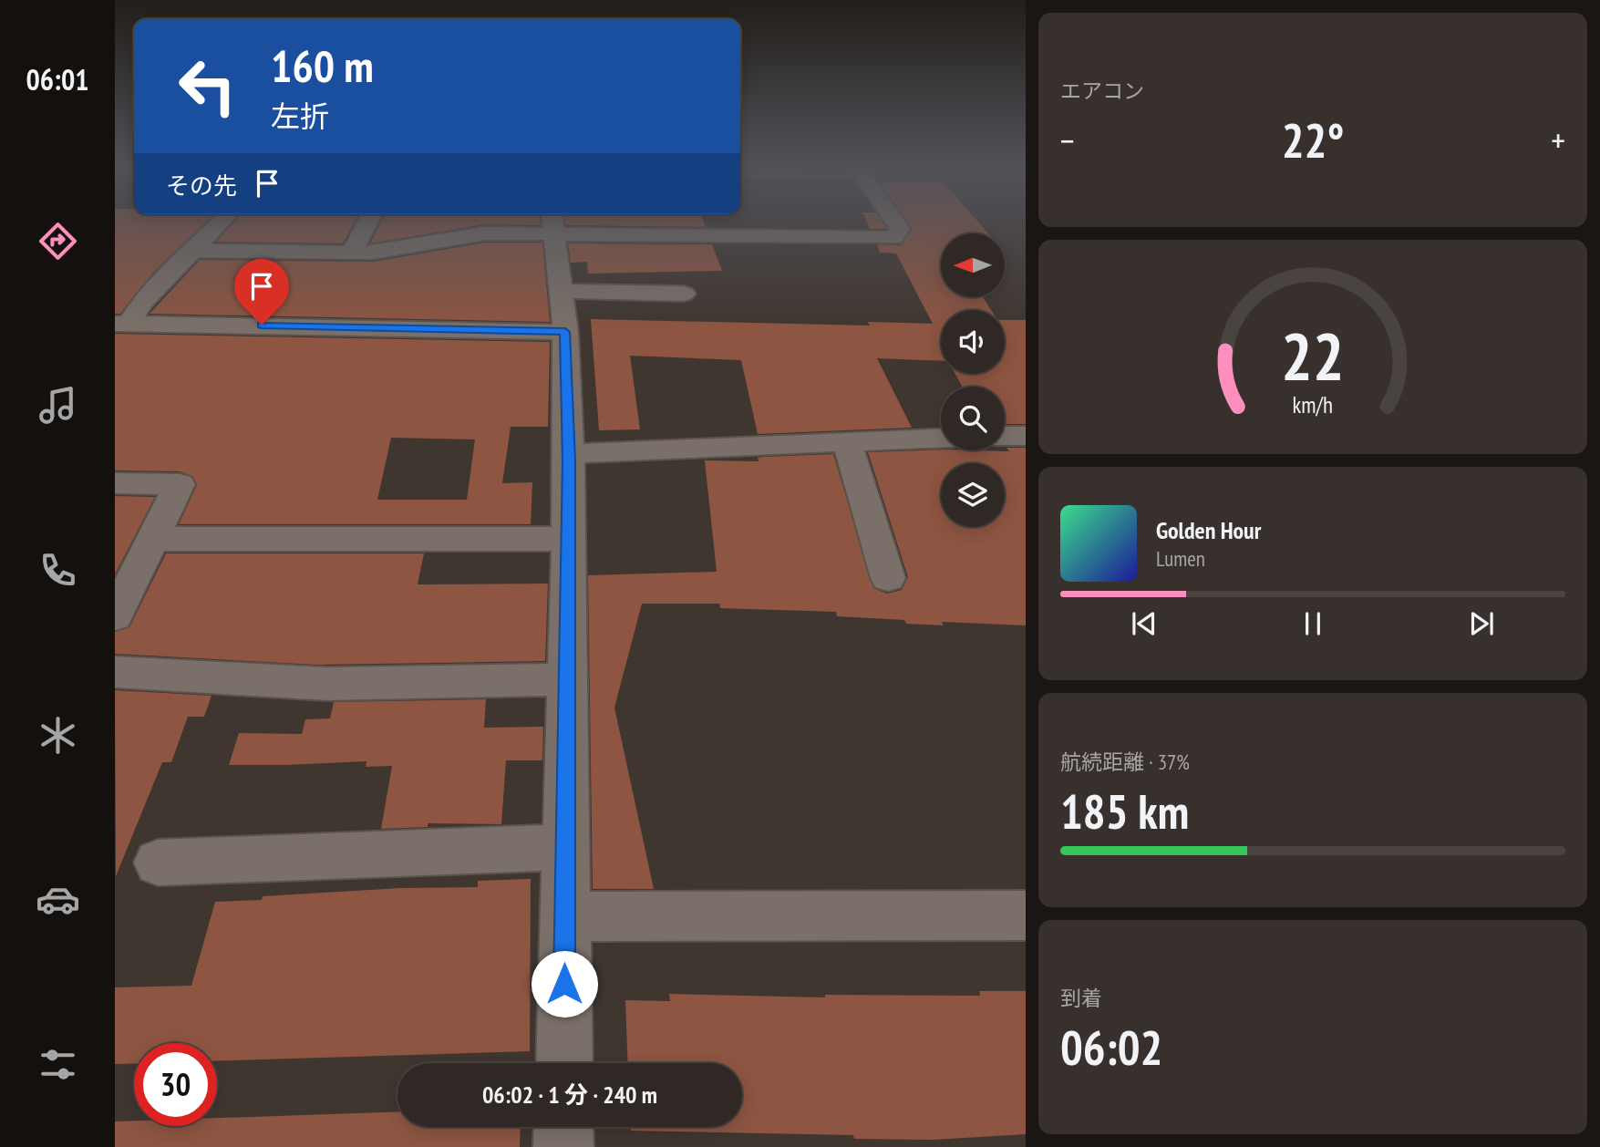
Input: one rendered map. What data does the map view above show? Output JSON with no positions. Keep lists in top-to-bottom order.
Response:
{
  "north": "left",
  "page": {
    "tabs": "06:01",
    "tile": [
      "エアコン",
      ["航続距離 · 37%", "185 km"],
      ["到着", "06:02"]
    ],
    "turn": ["160 m", "左折"],
    "heat": ["−", "22°", "+"],
    "then": "その先",
    "song": ["Golden Hour", "Lumen"],
    "limit": "30",
    "trip": "06:02 · 1 分 · 240 m",
    "gauge": ["22", "km/h"]
  }
}
